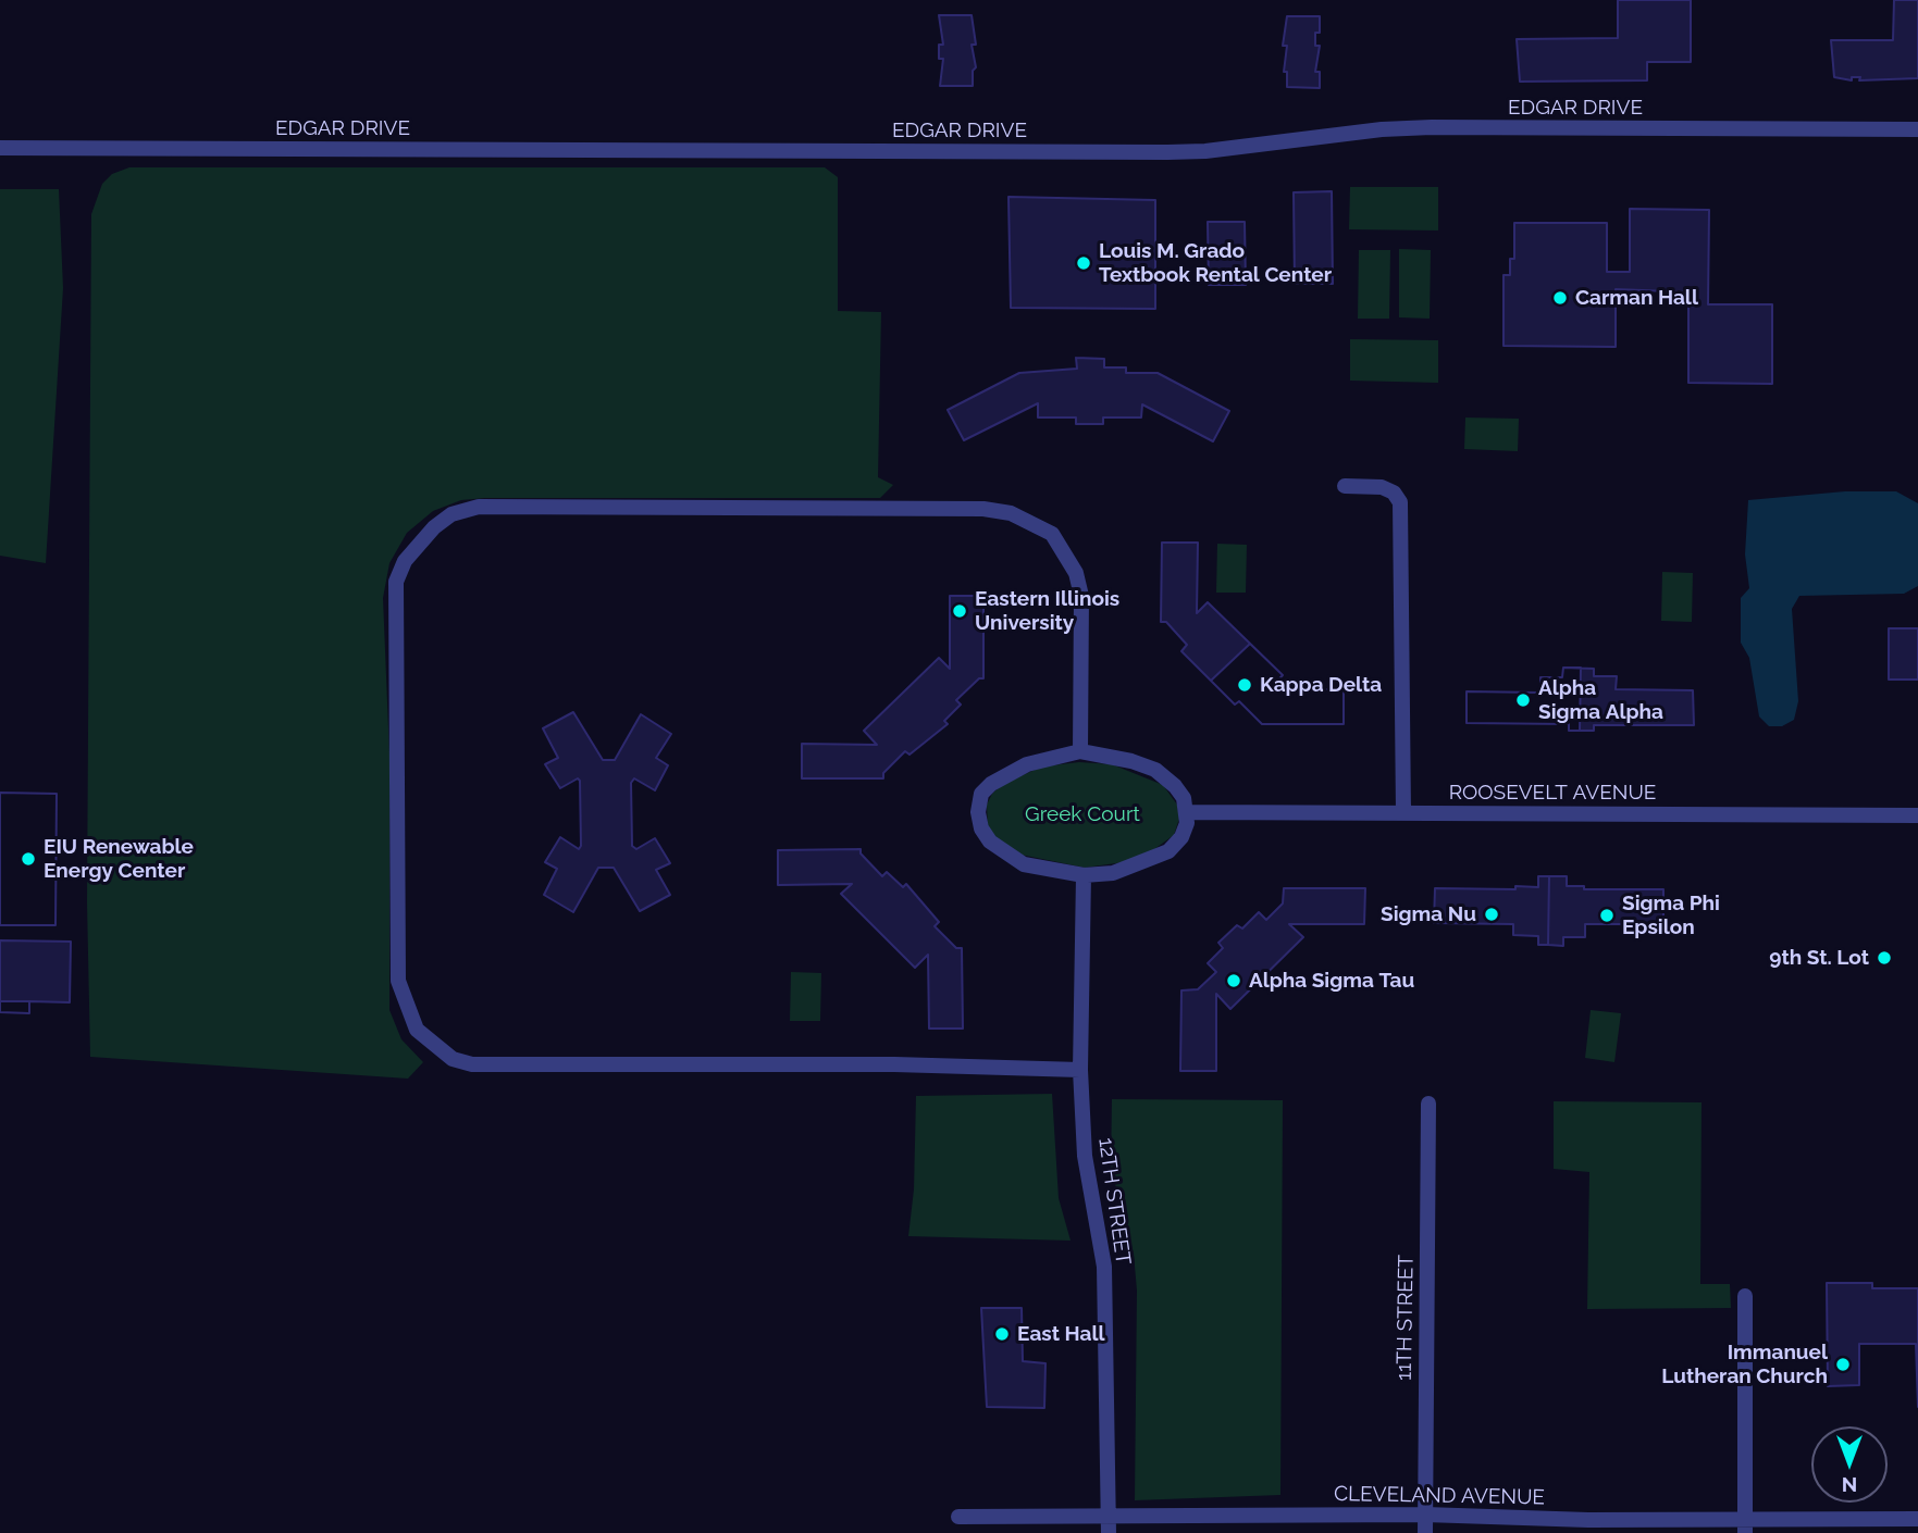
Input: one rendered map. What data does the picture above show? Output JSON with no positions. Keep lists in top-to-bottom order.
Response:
{
  "streets": {
    "street": [
      "EDGAR DRIVE",
      "ROOSEVELT AVENUE",
      "12TH STREET",
      "11TH STREET",
      "CLEVELAND AVENUE"
    ]
  },
  "crossings": [
    ["ROOSEVELT AVENUE", "12TH STREET"],
    ["12TH STREET", "CLEVELAND AVENUE"],
    ["11TH STREET", "CLEVELAND AVENUE"]
  ],
  "parks": ["Greek Court"],
  "places": [
    "Louis M. Grado Textbook Rental Center",
    "Carman Hall",
    "Eastern Illinois University",
    "Kappa Delta",
    "Alpha Sigma Alpha",
    "EIU Renewable Energy Center",
    "Sigma Nu",
    "Sigma Phi Epsilon",
    "9th St. Lot",
    "Alpha Sigma Tau",
    "East Hall",
    "Immanuel Lutheran Church"
  ],
  "north": "bottom"
}
